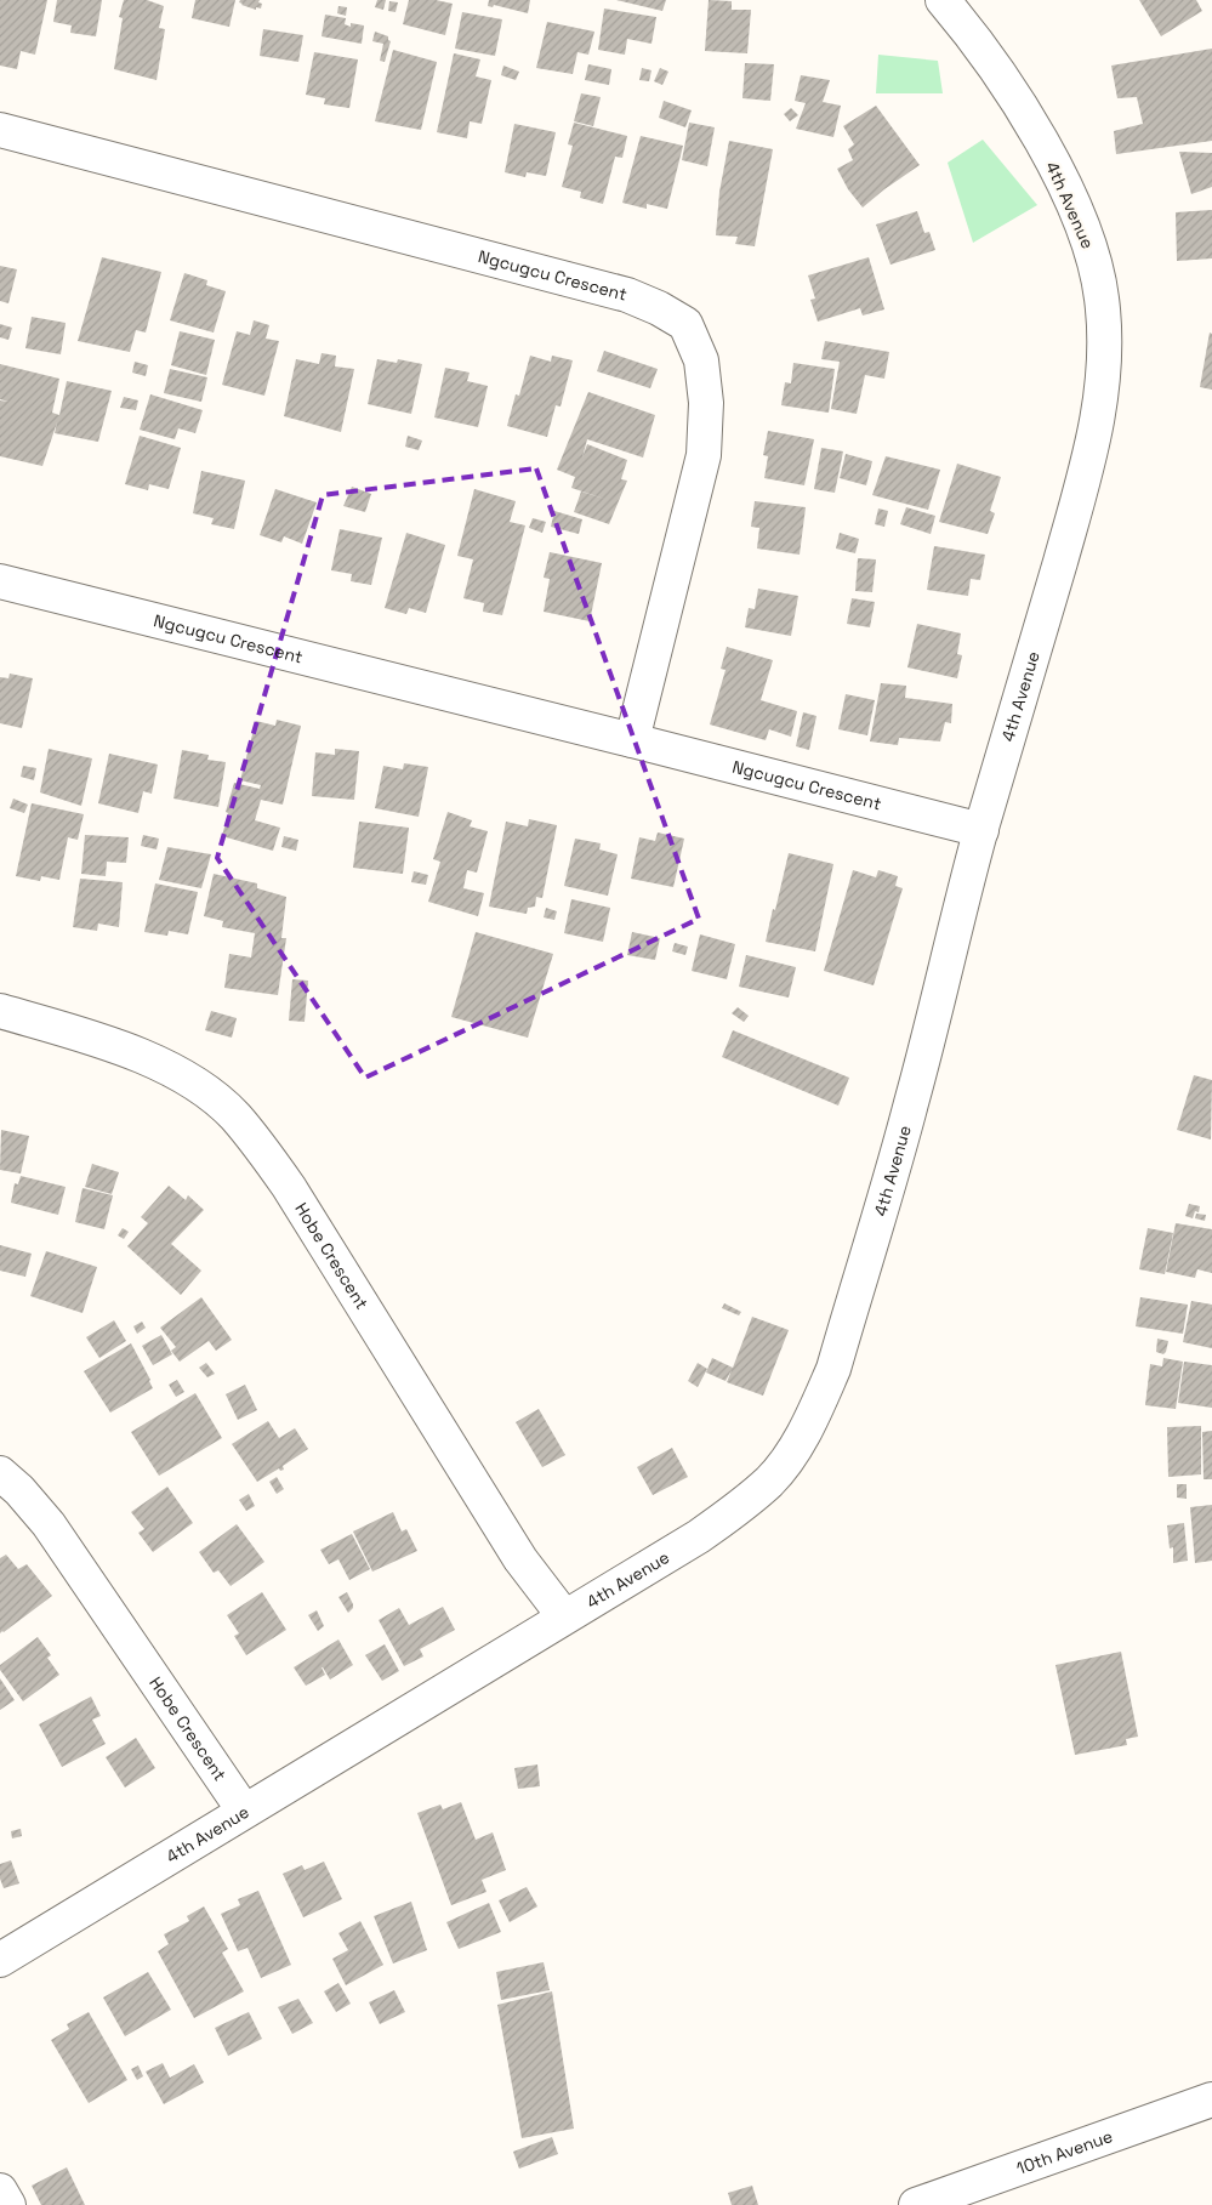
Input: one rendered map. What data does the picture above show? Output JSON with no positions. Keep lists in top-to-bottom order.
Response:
{
  "streets": {
    "street": [
      "4th Avenue",
      "Ngcugcu Crescent",
      "Hobe Crescent",
      "10th Avenue"
    ]
  },
  "crossings": [
    ["4th Avenue", "Ngcugcu Crescent"],
    ["4th Avenue", "Hobe Crescent"]
  ]
}
